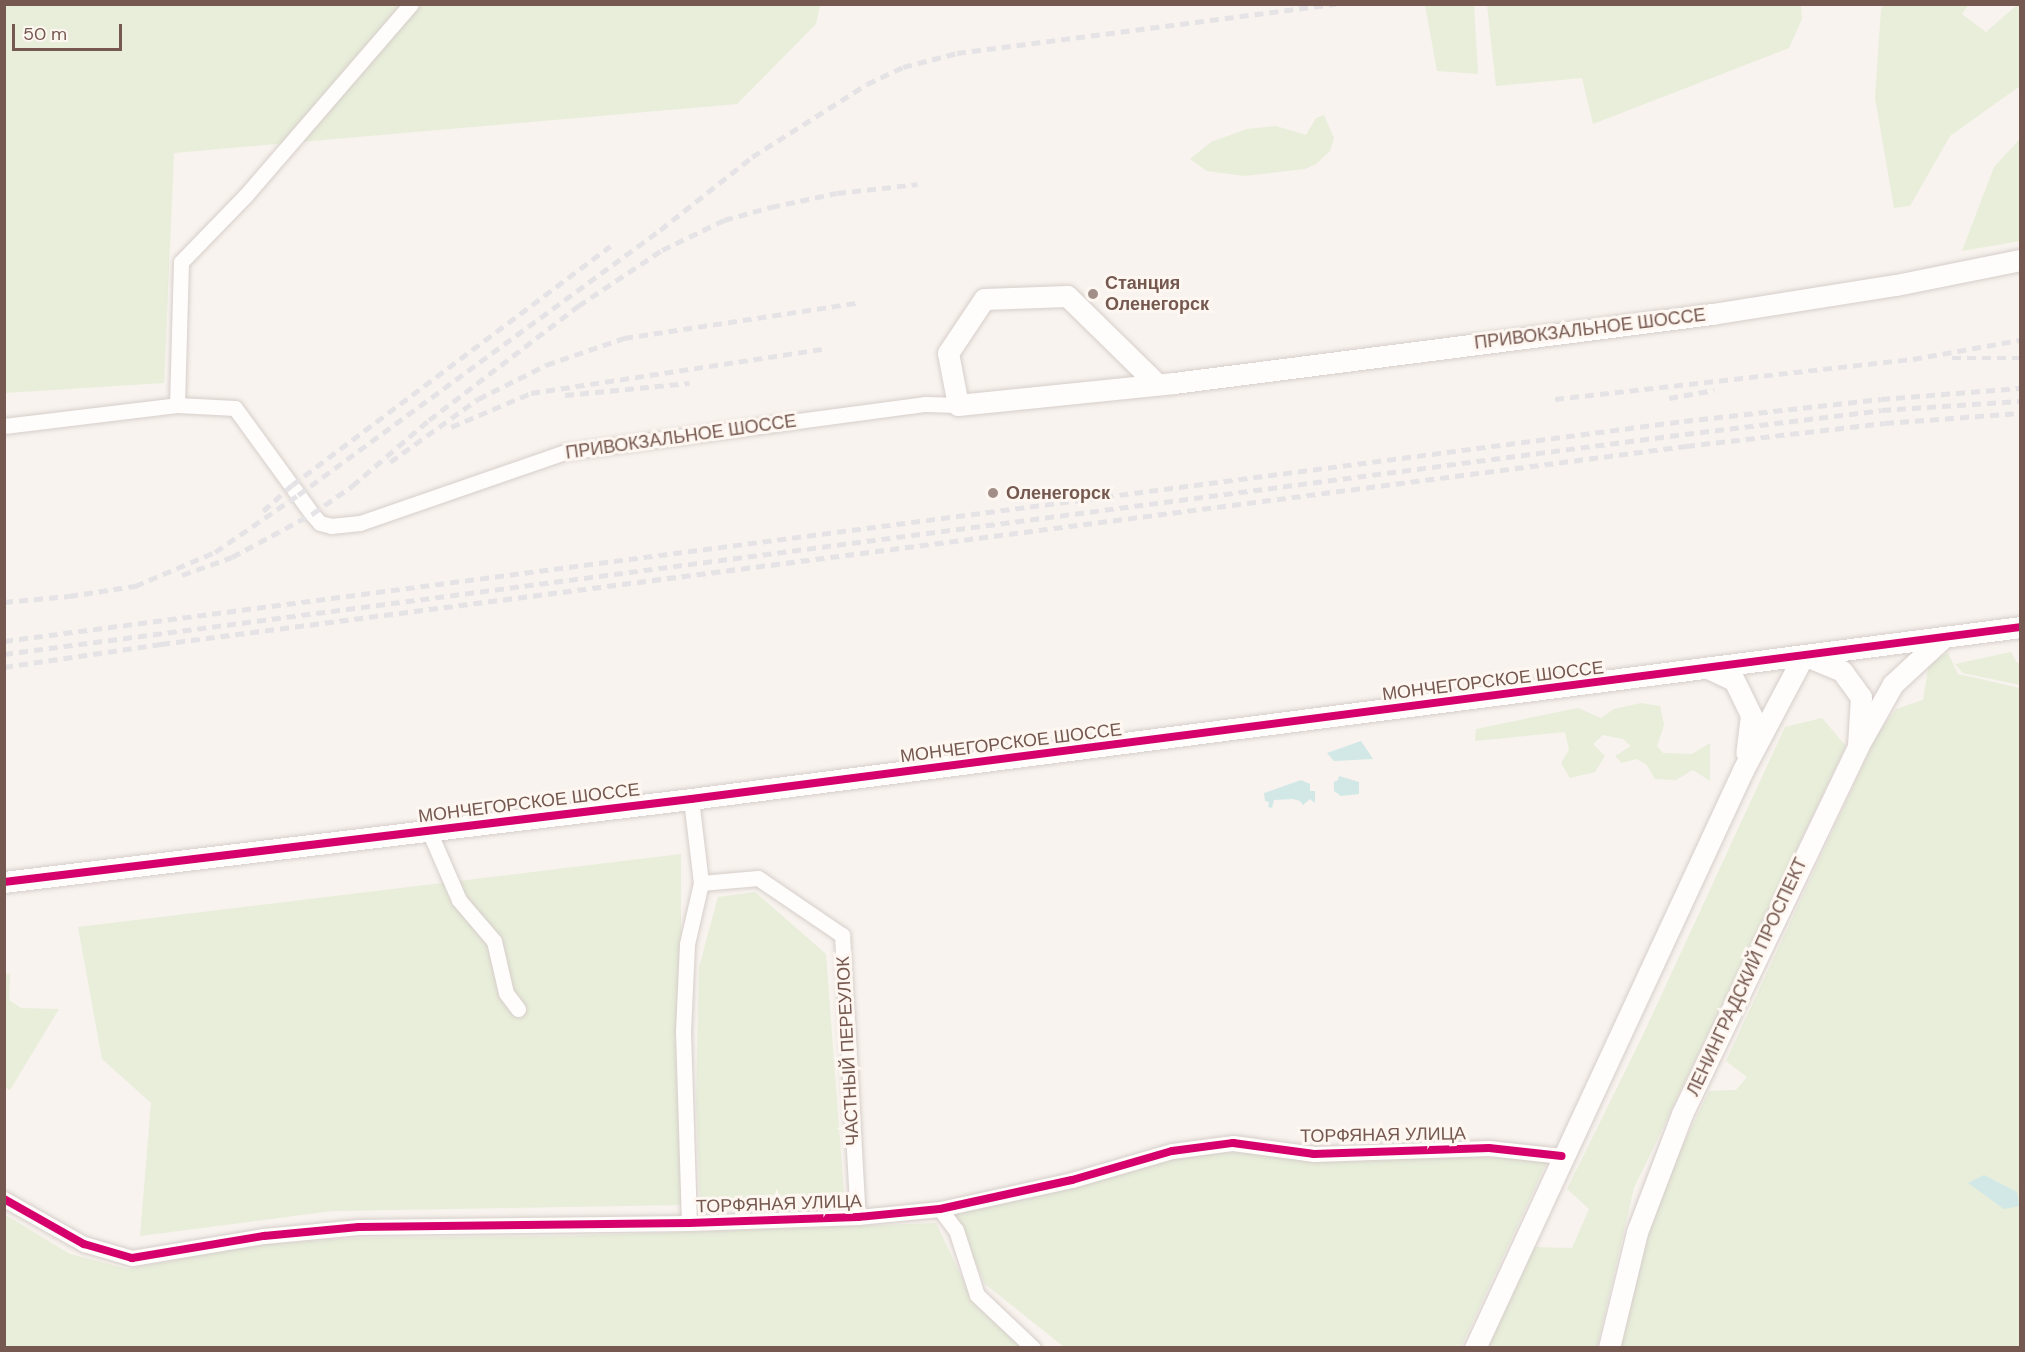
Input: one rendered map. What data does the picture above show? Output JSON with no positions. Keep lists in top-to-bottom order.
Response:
{
  "streets": {
    "street": [
      "ПРИВОКЗАЛЬНОЕ ШОССЕ",
      "МОНЧЕГОРСКОЕ ШОССЕ",
      "ЛЕНИНГРАДСКИЙ ПРОСПЕКТ",
      "ЧАСТНЫЙ ПЕРЕУЛОК",
      "ТОРФЯНАЯ УЛИЦА"
    ]
  },
  "crossings": [
    ["МОНЧЕГОРСКОЕ ШОССЕ", "ЛЕНИНГРАДСКИЙ ПРОСПЕКТ"],
    ["ЧАСТНЫЙ ПЕРЕУЛОК", "ТОРФЯНАЯ УЛИЦА"]
  ],
  "places": ["Станция Оленегорск", "Оленегорск"],
  "scale_bar": "50 m"
}
